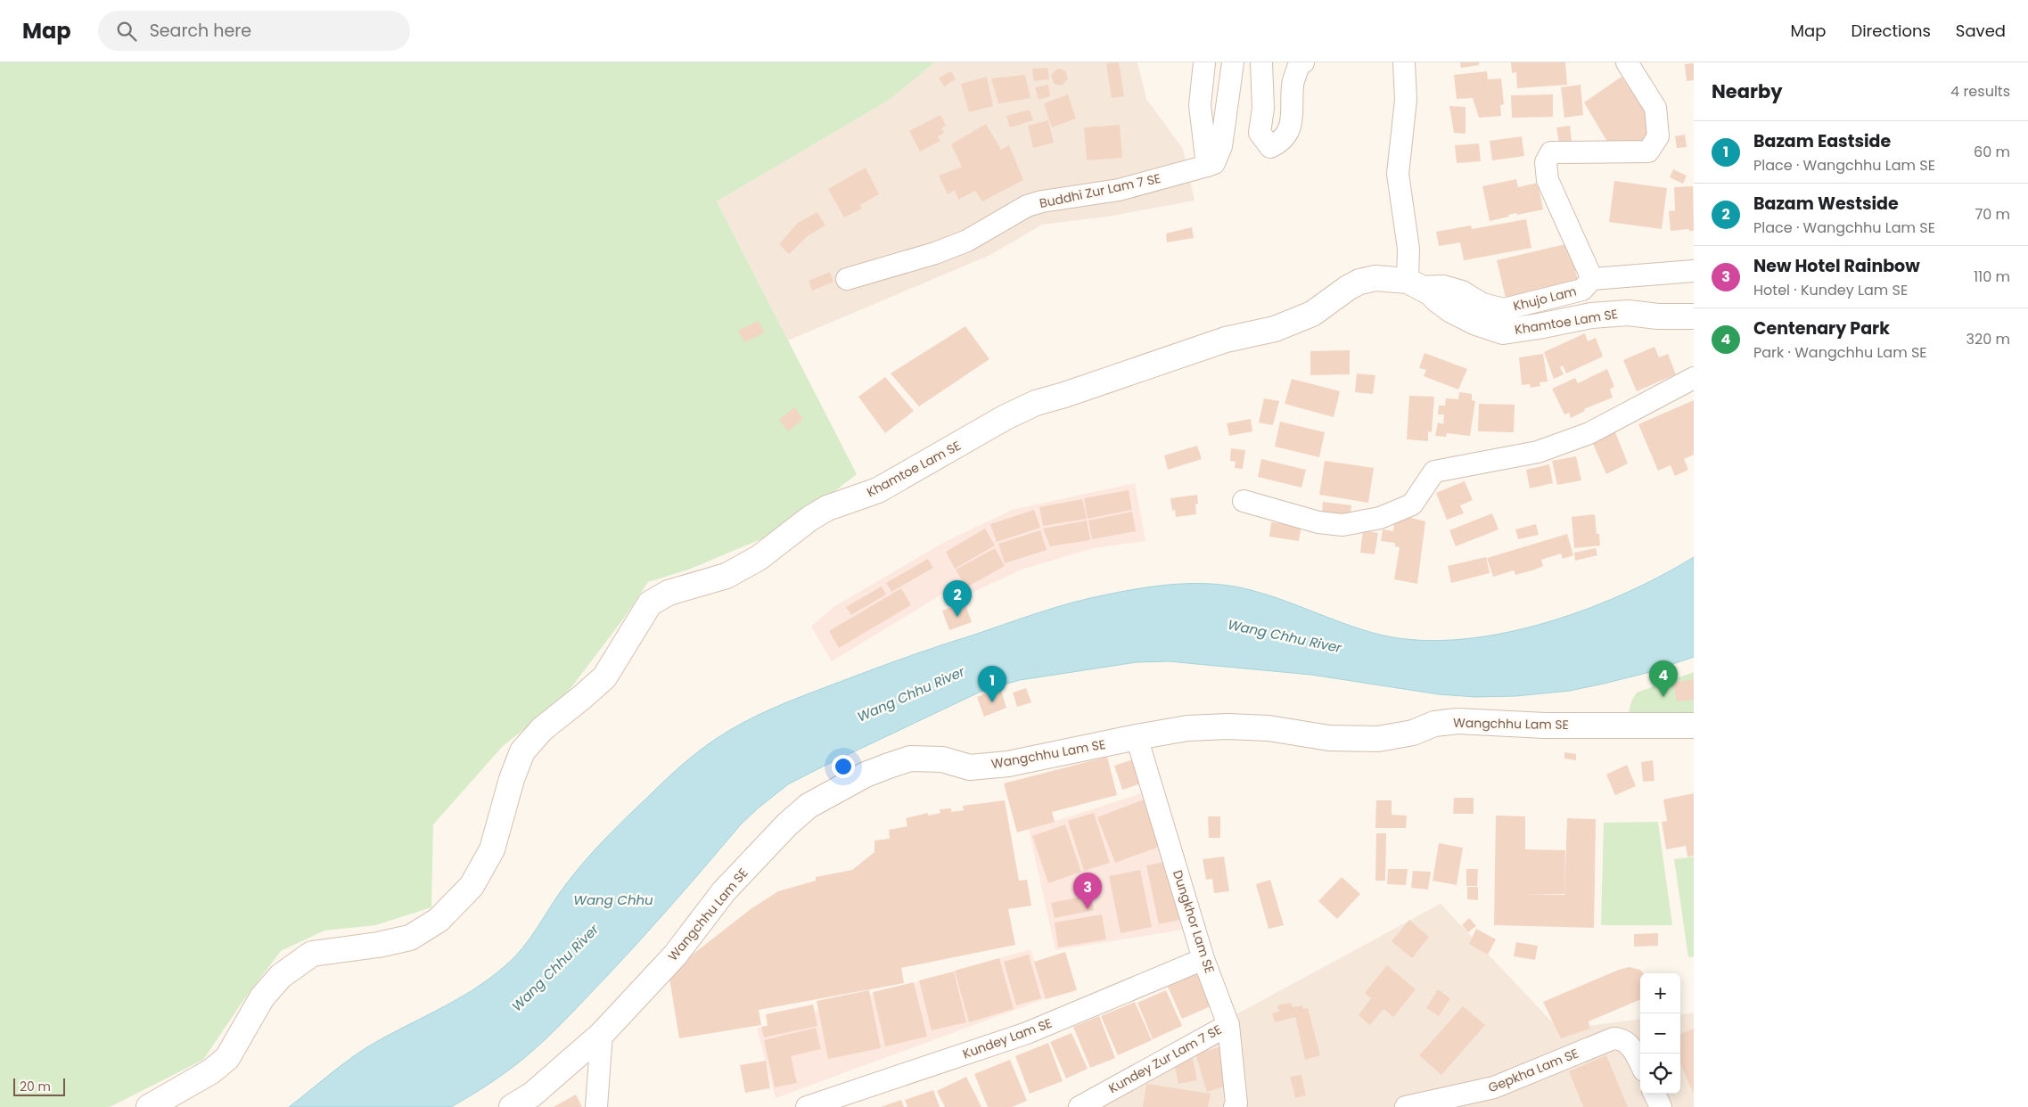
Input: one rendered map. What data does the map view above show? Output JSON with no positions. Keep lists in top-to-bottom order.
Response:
{
  "streets": {
    "main road": ["Khamtoe Lam SE", "Wangchhu Lam SE"],
    "street": [
      "Buddhi Zur Lam 7 SE",
      "Khujo Lam",
      "Dungkhor Lam SE",
      "Kundey Lam SE",
      "Kundey Zur Lam 7 SE",
      "Gepkha Lam SE"
    ]
  },
  "crossings": [
    ["Khujo Lam", "Khamtoe Lam SE"],
    ["Wangchhu Lam SE", "Dungkhor Lam SE"],
    ["Dungkhor Lam SE", "Kundey Lam SE"],
    ["Dungkhor Lam SE", "Kundey Zur Lam 7 SE"]
  ],
  "water": ["Wang Chhu River", "Wang Chhu"],
  "scale_bar": "20 m",
  "page": {
    "header": "Map",
    "search": "Search here",
    "nav": ["Map", "Directions", "Saved"],
    "heading": ["Nearby", "4 results"],
    "list": [
      {
        "mark": "1",
        "name": "Bazam Eastside",
        "note": "Place · Wangchhu Lam SE",
        "value": "60 m"
      },
      {
        "mark": "2",
        "name": "Bazam Westside",
        "note": "Place · Wangchhu Lam SE",
        "value": "70 m"
      },
      {
        "mark": "3",
        "name": "New Hotel Rainbow",
        "note": "Hotel · Kundey Lam SE",
        "value": "110 m"
      },
      {
        "mark": "4",
        "name": "Centenary Park",
        "note": "Park · Wangchhu Lam SE",
        "value": "320 m"
      }
    ],
    "pins": [
      "2",
      "4",
      "1",
      "3"
    ],
    "map_buttons": ["+", "−"],
    "scale": "20 m"
  }
}
